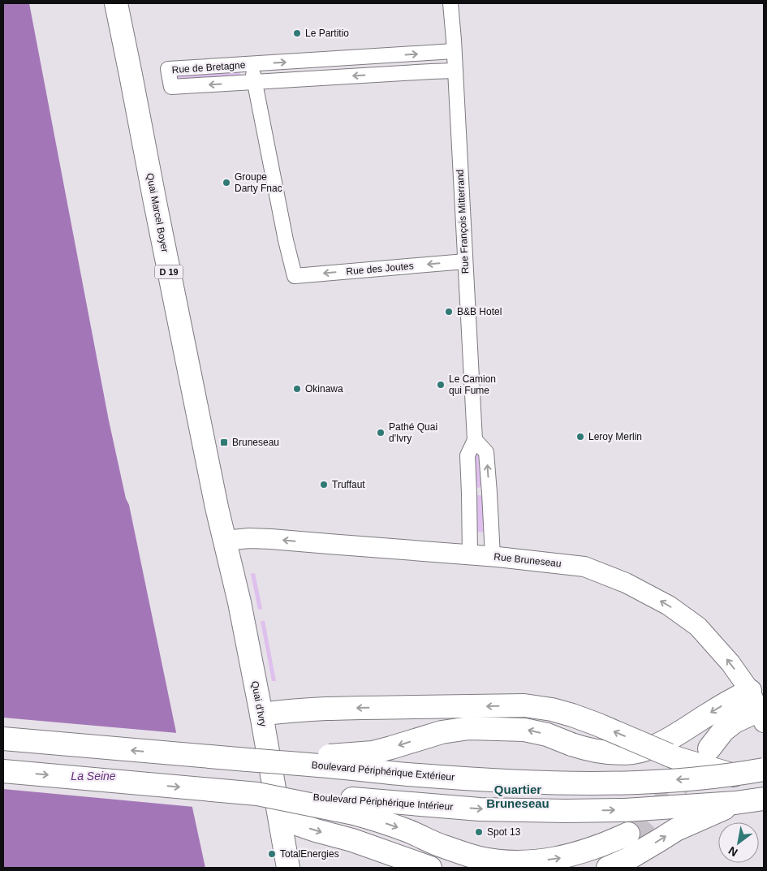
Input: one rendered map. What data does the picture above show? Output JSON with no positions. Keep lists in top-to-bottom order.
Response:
{
  "streets": {
    "main road": [
      "Quai Marcel Boyer",
      "D 19",
      "Rue Bruneseau",
      "Quai d'Ivry",
      "Boulevard Périphérique Extérieur",
      "Boulevard Périphérique Intérieur"
    ],
    "street": ["Rue de Bretagne", "Rue François Mitterrand", "Rue des Joutes"]
  },
  "crossings": [
    ["Rue de Bretagne", "Rue François Mitterrand"],
    ["Rue de Bretagne", "Rue des Joutes"],
    ["Quai Marcel Boyer", "Rue Bruneseau"],
    ["Quai Marcel Boyer", "Quai d'Ivry"],
    ["Rue François Mitterrand", "Rue des Joutes"],
    ["Rue François Mitterrand", "Rue Bruneseau"],
    ["Rue Bruneseau", "Quai d'Ivry"]
  ],
  "districts": ["Quartier Bruneseau"],
  "water": ["La Seine"],
  "places": {
    "other": [
      "Le Partitio",
      "Groupe Darty Fnac",
      "B&B Hotel",
      "Le Camion qui Fume",
      "Okinawa",
      "Pathé Quai d'Ivry",
      "Leroy Merlin",
      "Truffaut",
      "Spot 13",
      "TotalEnergies"
    ],
    "transit": ["Bruneseau"]
  },
  "north": "bottom left"
}
